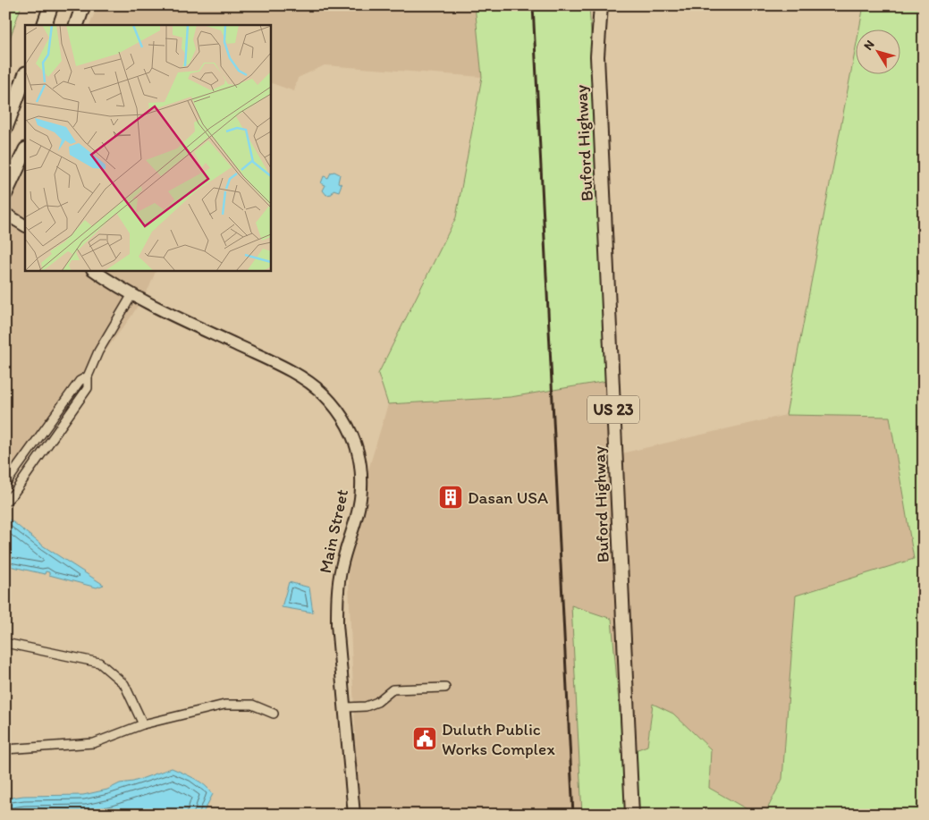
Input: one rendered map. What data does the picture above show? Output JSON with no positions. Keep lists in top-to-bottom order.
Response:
{
  "streets": {
    "main road": ["Buford Highway", "US 23"],
    "street": ["Main Street"]
  },
  "places": {
    "building": ["Dasan USA"],
    "public building": ["Duluth Public Works Complex"]
  },
  "north": "top left"
}
